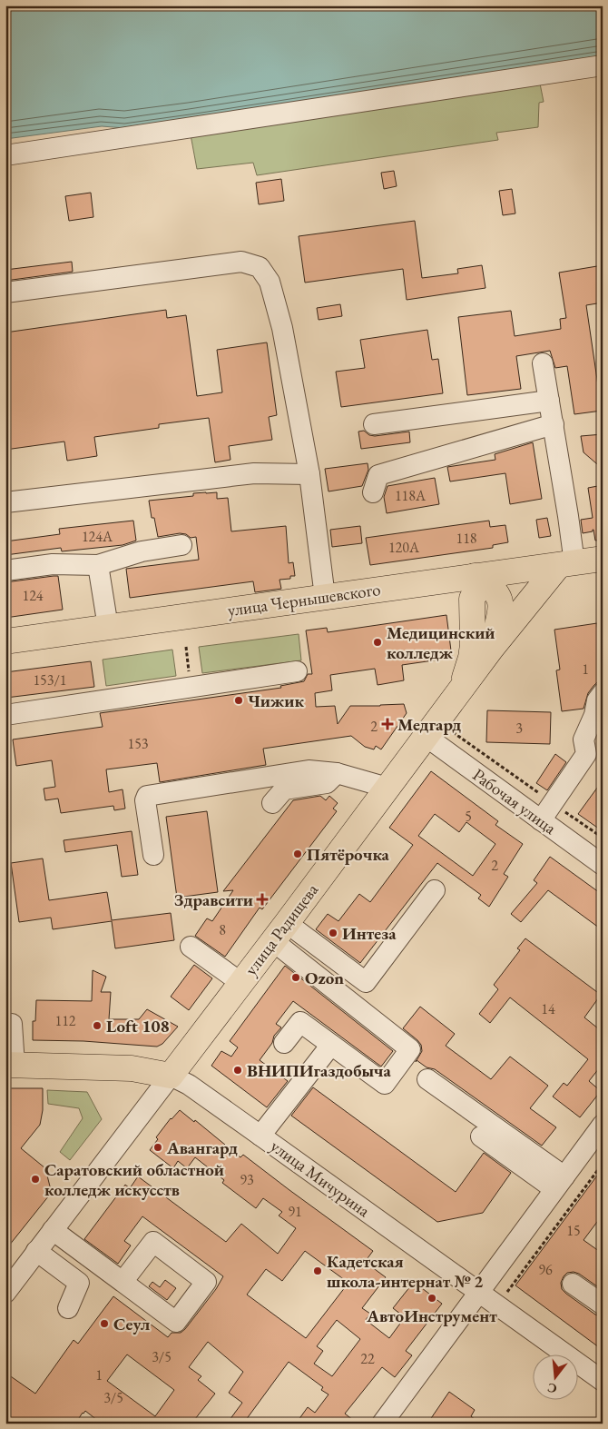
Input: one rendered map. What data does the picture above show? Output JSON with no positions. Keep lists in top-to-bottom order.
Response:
{
  "streets": {
    "main road": ["улица Чернышевского", "улица Радищева", "улица Мичурина"],
    "street": ["Рабочая улица"]
  },
  "crossings": [
    ["улица Чернышевского", "улица Радищева"],
    ["Рабочая улица", "улица Радищева"],
    ["улица Радищева", "улица Мичурина"]
  ],
  "places": {
    "other": [
      "Медицинский колледж",
      "Чижик",
      "Пятёрочка",
      "Интеза",
      "Ozon",
      "Loft 108",
      "ВНИПИгаздобыча",
      "Авангард",
      "Саратовский областной колледж искусств",
      "Кадетская школа-интернат № 2",
      "АвтоИнструмент",
      "Сеул"
    ],
    "health": ["Медгард", "Здравсити"]
  },
  "house_numbers": [
    "118А",
    "124А",
    "118",
    "120А",
    "124",
    "1",
    "153/1",
    "2",
    "3",
    "153",
    "5",
    "2",
    "8",
    "14",
    "112",
    "93",
    "91",
    "15",
    "96",
    "3/5",
    "22",
    "1",
    "3/5"
  ],
  "north": "bottom"
}
